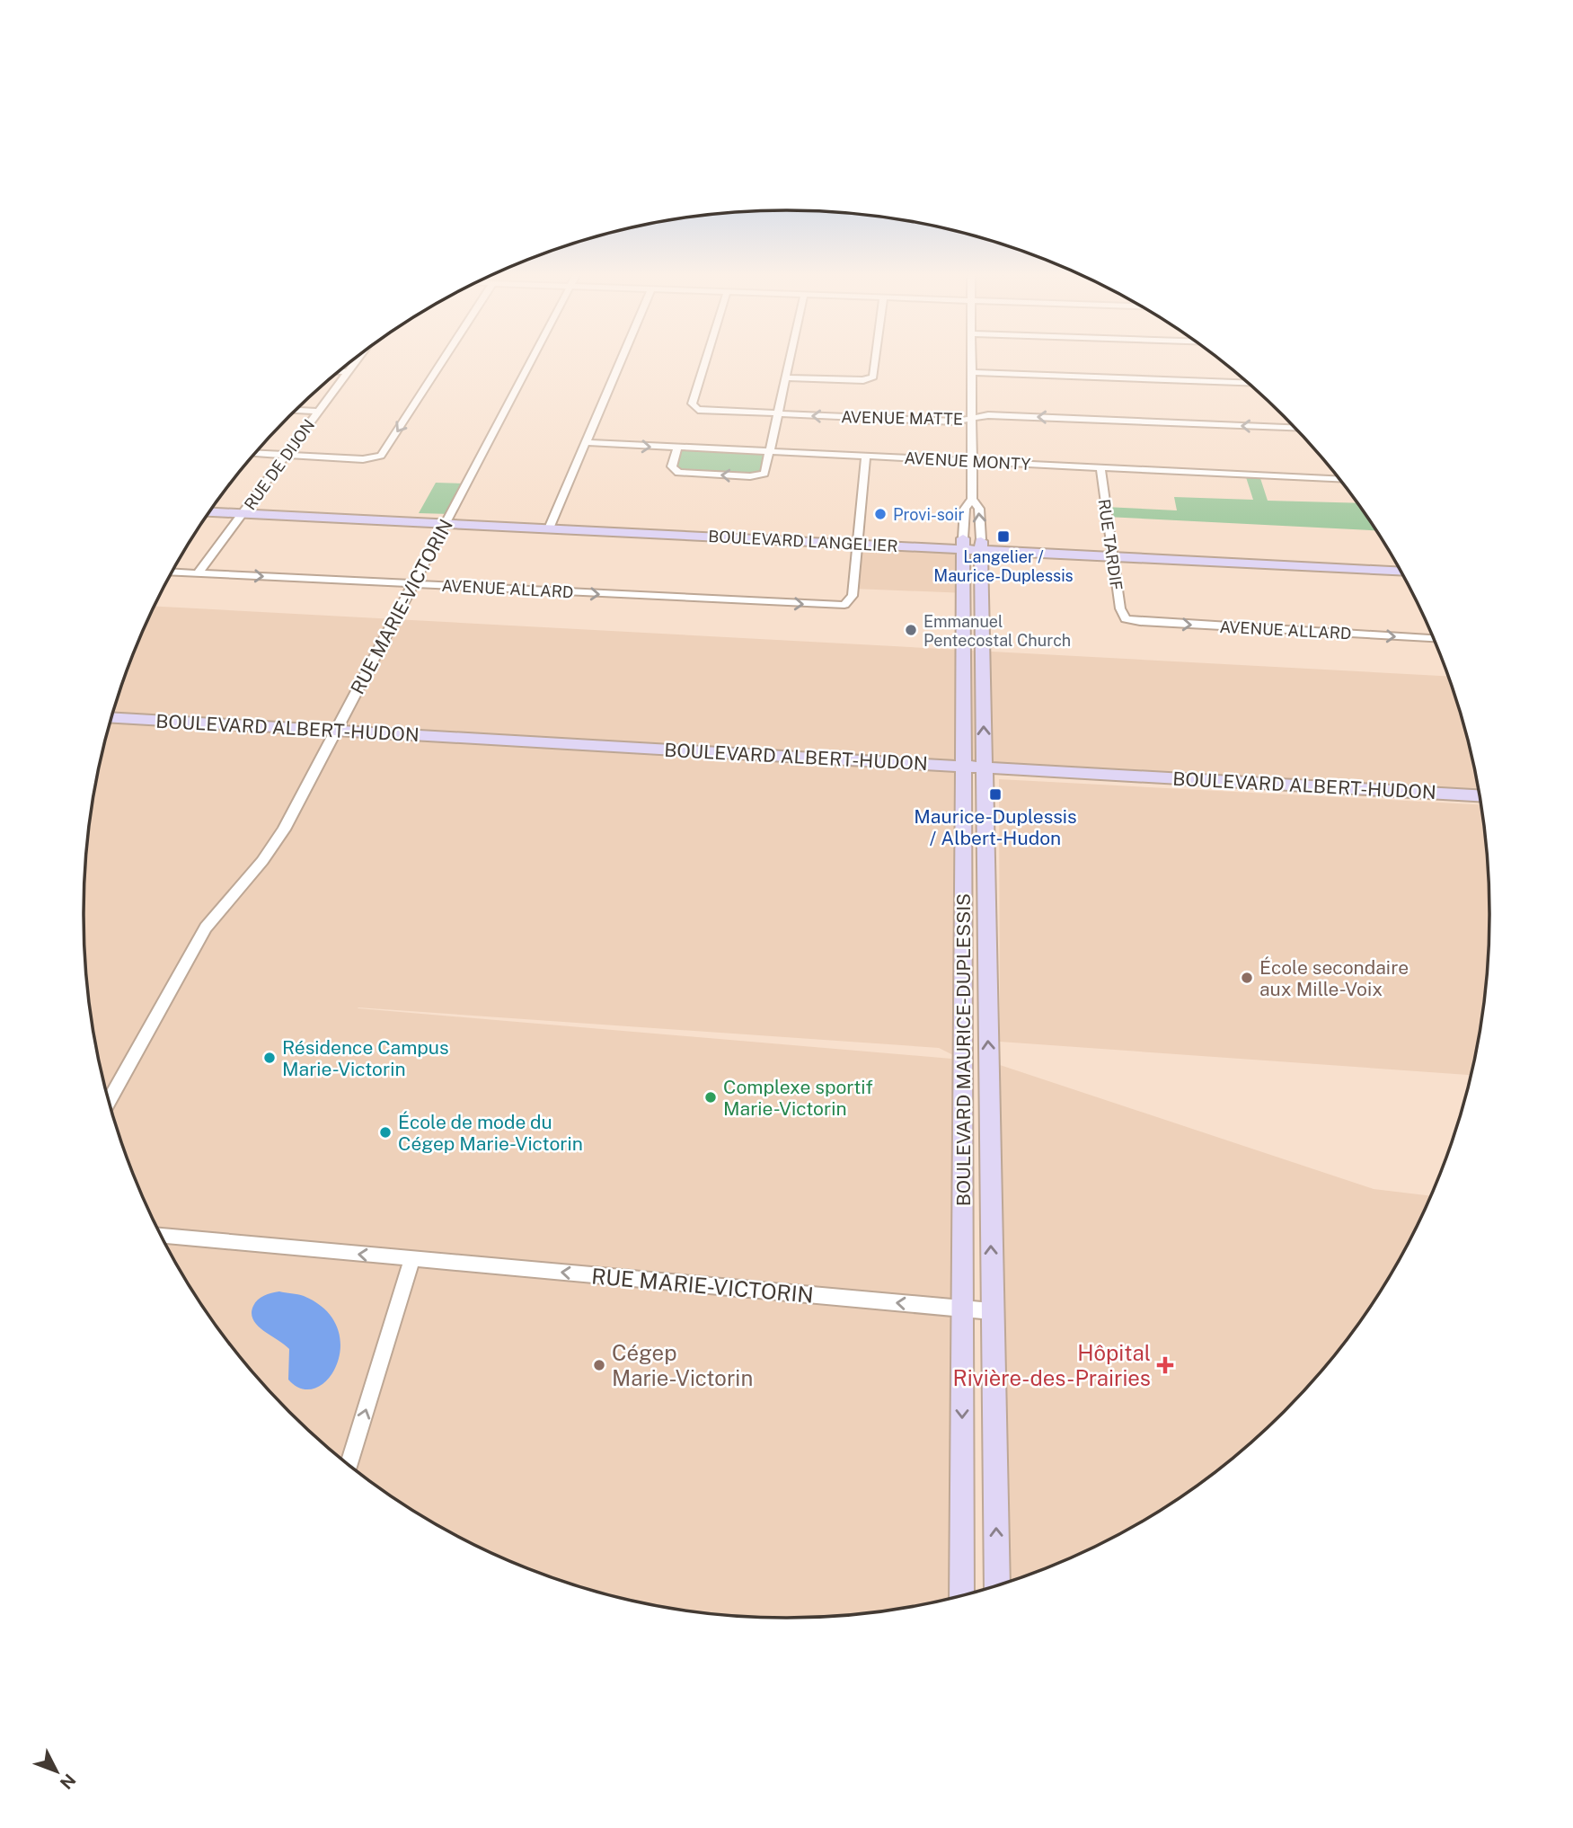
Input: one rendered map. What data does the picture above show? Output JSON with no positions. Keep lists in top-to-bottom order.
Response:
{
  "streets": {
    "street": [
      "AVENUE MATTE",
      "AVENUE MONTY",
      "RUE DE DIJON",
      "BOULEVARD LANGELIER",
      "RUE TARDIF",
      "AVENUE ALLARD",
      "RUE MARIE-VICTORIN",
      "BOULEVARD ALBERT-HUDON",
      "BOULEVARD MAURICE-DUPLESSIS"
    ]
  },
  "crossings": [
    ["AVENUE MATTE", "BOULEVARD MAURICE-DUPLESSIS"],
    ["AVENUE MONTY", "RUE TARDIF"],
    ["AVENUE MONTY", "BOULEVARD MAURICE-DUPLESSIS"],
    ["RUE DE DIJON", "BOULEVARD LANGELIER"],
    ["RUE DE DIJON", "AVENUE ALLARD"],
    ["BOULEVARD LANGELIER", "RUE TARDIF"],
    ["BOULEVARD LANGELIER", "AVENUE ALLARD"],
    ["BOULEVARD LANGELIER", "RUE MARIE-VICTORIN"],
    ["BOULEVARD LANGELIER", "BOULEVARD MAURICE-DUPLESSIS"],
    ["RUE TARDIF", "AVENUE ALLARD"],
    ["AVENUE ALLARD", "RUE MARIE-VICTORIN"],
    ["RUE MARIE-VICTORIN", "BOULEVARD ALBERT-HUDON"],
    ["RUE MARIE-VICTORIN", "BOULEVARD MAURICE-DUPLESSIS"],
    ["BOULEVARD ALBERT-HUDON", "BOULEVARD MAURICE-DUPLESSIS"]
  ],
  "one_way": ["AVENUE ALLARD", "RUE MARIE-VICTORIN"],
  "places": {
    "other": [
      "Provi-soir",
      "Emmanuel Pentecostal Church",
      "École secondaire aux Mille-Voix",
      "Résidence Campus Marie-Victorin",
      "Complexe sportif Marie-Victorin",
      "École de mode du Cégep Marie-Victorin",
      "Cégep Marie-Victorin"
    ],
    "transit": ["Langelier / Maurice-Duplessis", "Maurice-Duplessis / Albert-Hudon"],
    "health": ["Hôpital Rivière-des-Prairies"]
  },
  "north": "bottom right"
}
